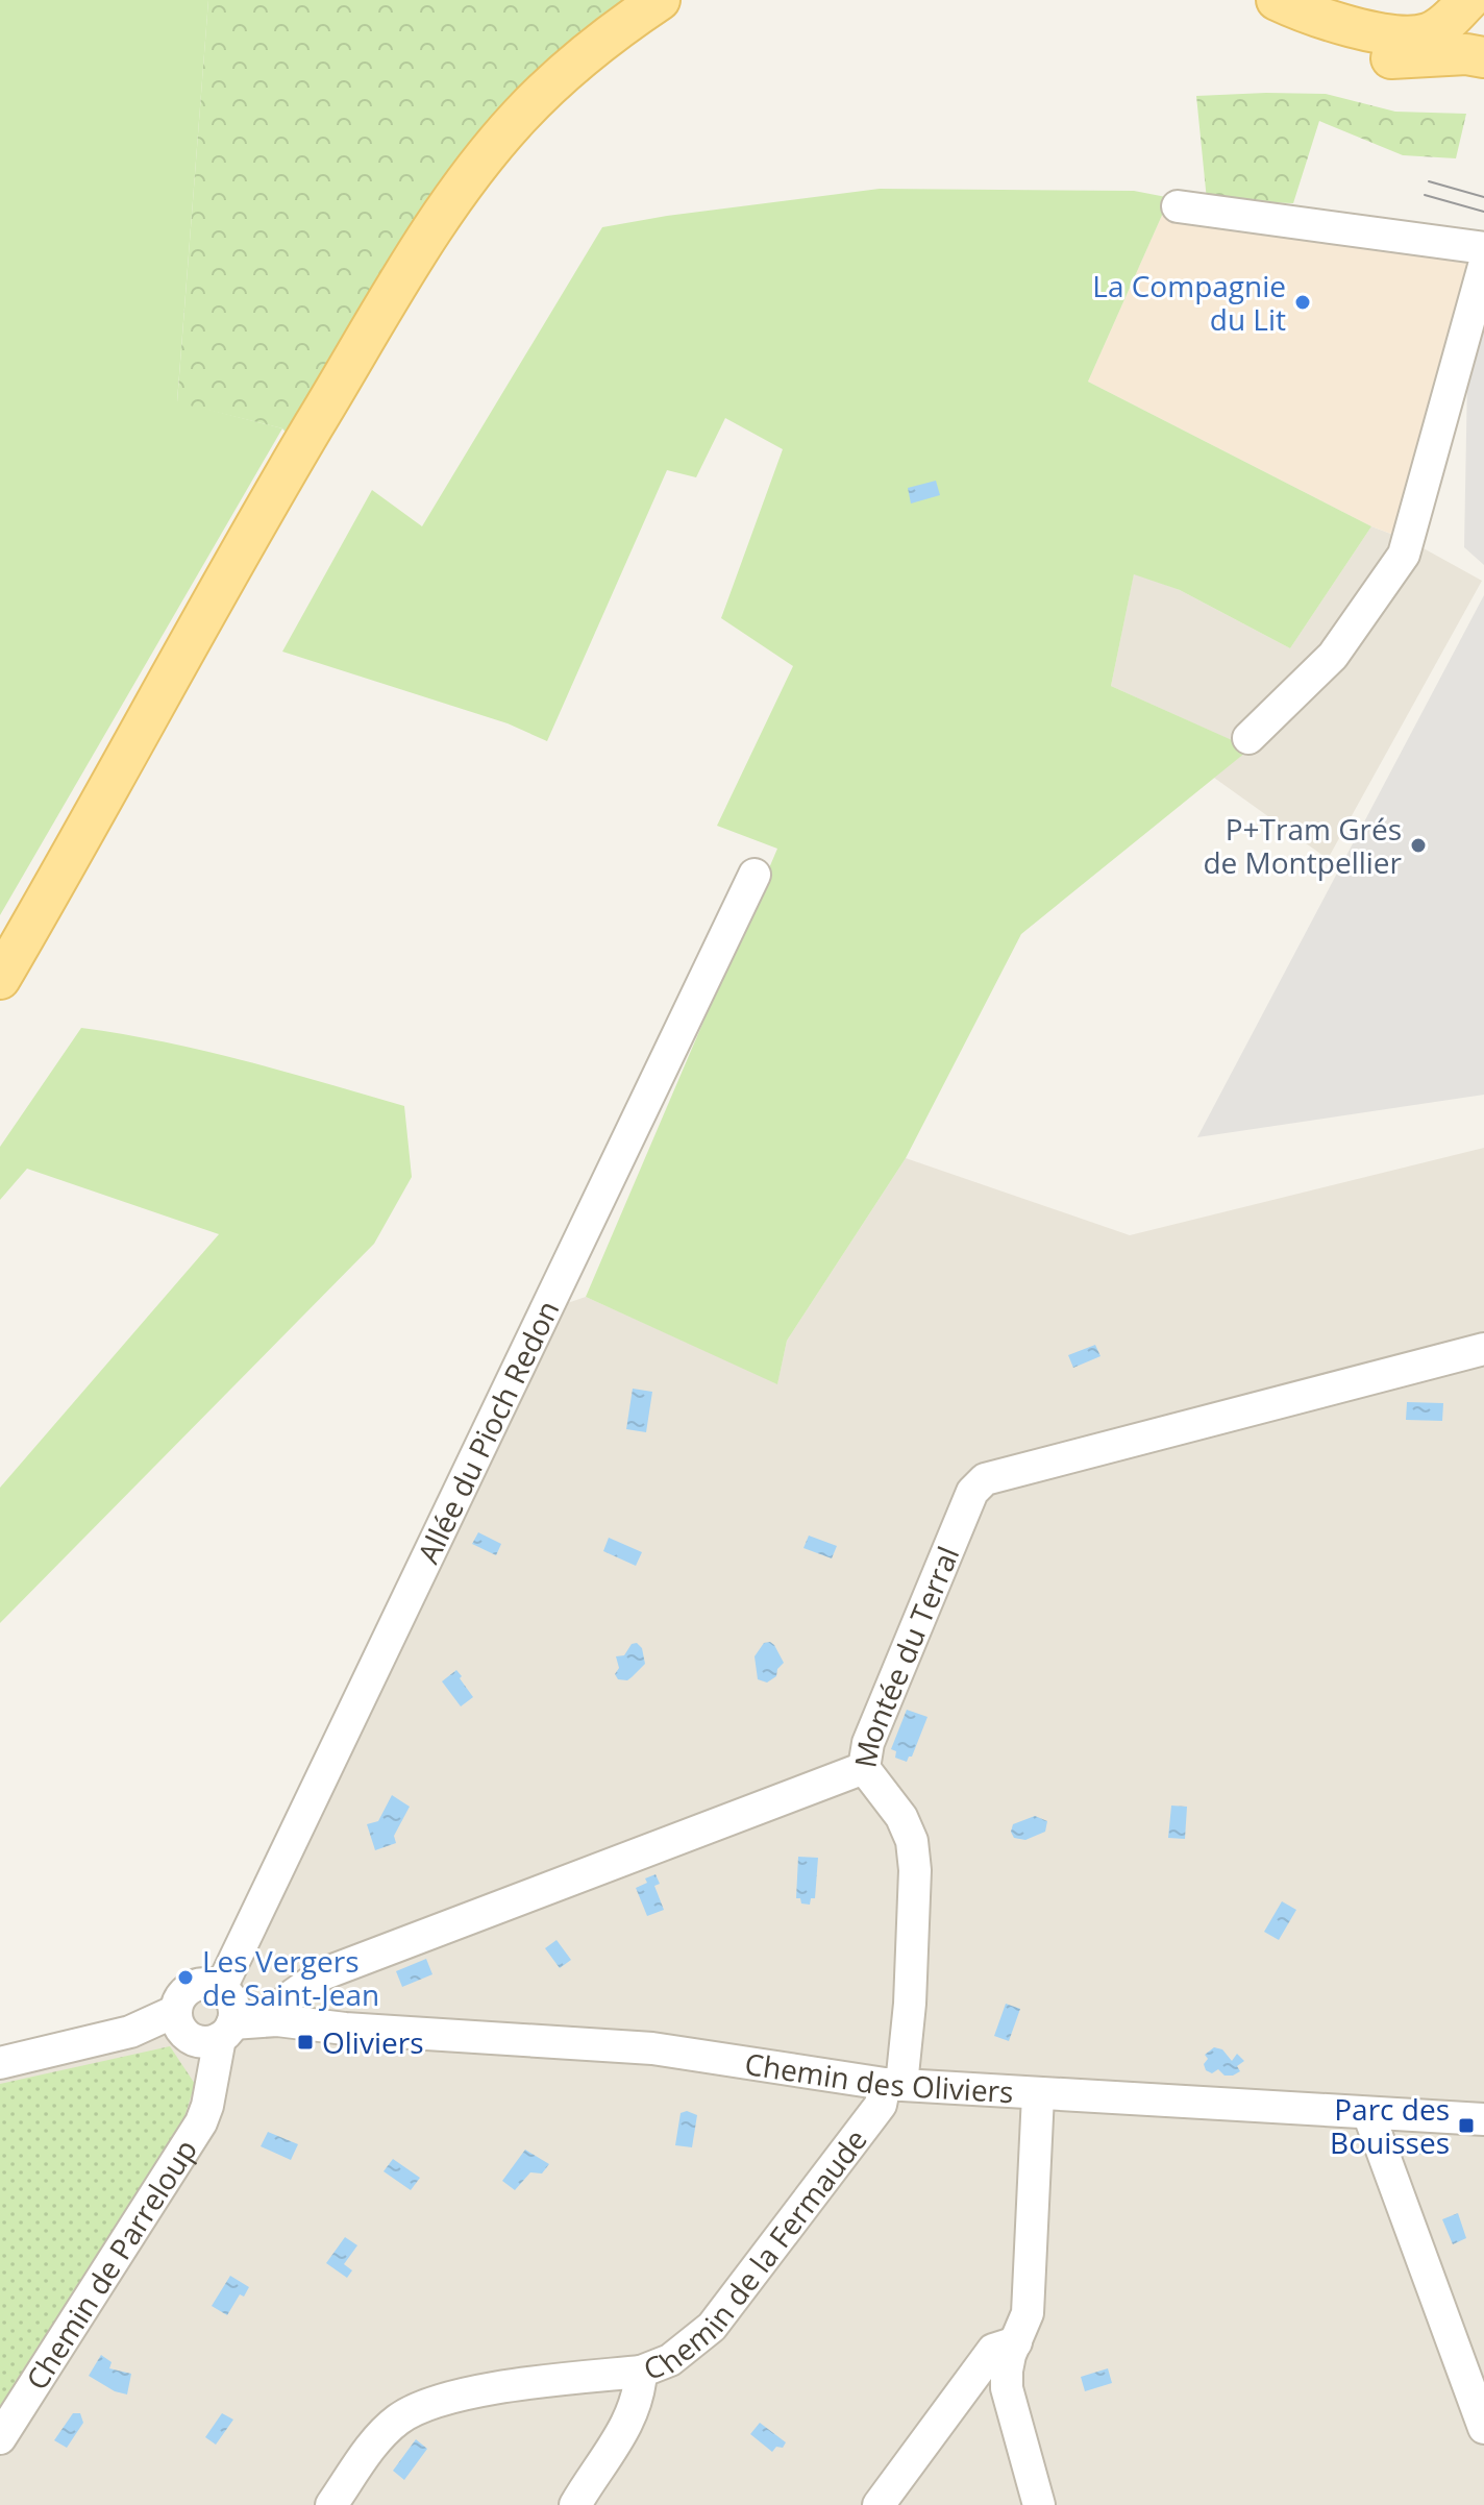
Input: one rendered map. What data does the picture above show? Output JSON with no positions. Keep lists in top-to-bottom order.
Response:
{
  "streets": {
    "street": [
      "Allée du Pioch Redon",
      "Montée du Terral",
      "Chemin des Oliviers",
      "Chemin de la Fermaude",
      "Chemin de Parreloup"
    ]
  },
  "crossings": [
    ["Allée du Pioch Redon", "Chemin des Oliviers"],
    ["Allée du Pioch Redon", "Chemin de Parreloup"],
    ["Montée du Terral", "Chemin des Oliviers"],
    ["Montée du Terral", "Chemin de la Fermaude"],
    ["Chemin des Oliviers", "Chemin de la Fermaude"],
    ["Chemin des Oliviers", "Chemin de Parreloup"]
  ],
  "places": {
    "other": ["La Compagnie du Lit", "P+Tram Grés de Montpellier", "Les Vergers de Saint-Jean"],
    "transit": ["Oliviers", "Parc des Bouisses"]
  }
}
